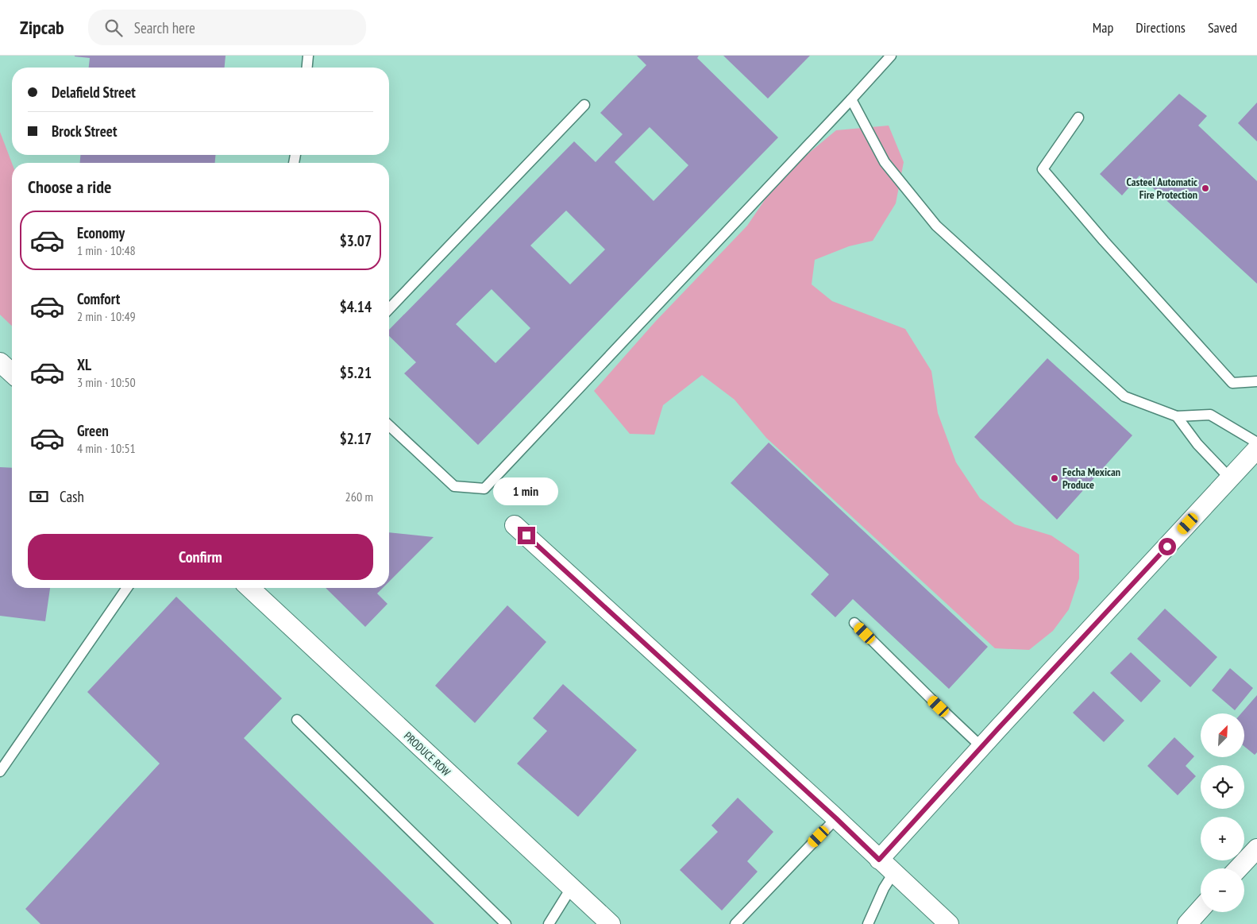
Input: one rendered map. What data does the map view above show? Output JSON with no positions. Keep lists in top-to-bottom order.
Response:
{
  "streets": {
    "street": ["PRODUCE ROW"]
  },
  "places": ["Casteel Automatic Fire Protection", "Fecha Mexican Produce"],
  "north": "top right",
  "page": {
    "header": "Zipcab",
    "search": "Search here",
    "nav": ["Map", "Directions", "Saved"],
    "banner": ["Delafield Street", "Brock Street"],
    "heading": "Choose a ride",
    "list": [
      {
        "name": "Economy",
        "note": "1 min · 10:48",
        "value": "$3.07"
      },
      {
        "name": "Comfort",
        "note": "2 min · 10:49",
        "value": "$4.14"
      },
      {
        "name": "XL",
        "note": "3 min · 10:50",
        "value": "$5.21"
      },
      {
        "name": "Green",
        "note": "4 min · 10:51",
        "value": "$2.17"
      }
    ],
    "pay": ["Cash", "260 m"],
    "bubble": "1 min",
    "buttons": "Confirm",
    "map_buttons": ["+", "−"]
  }
}
